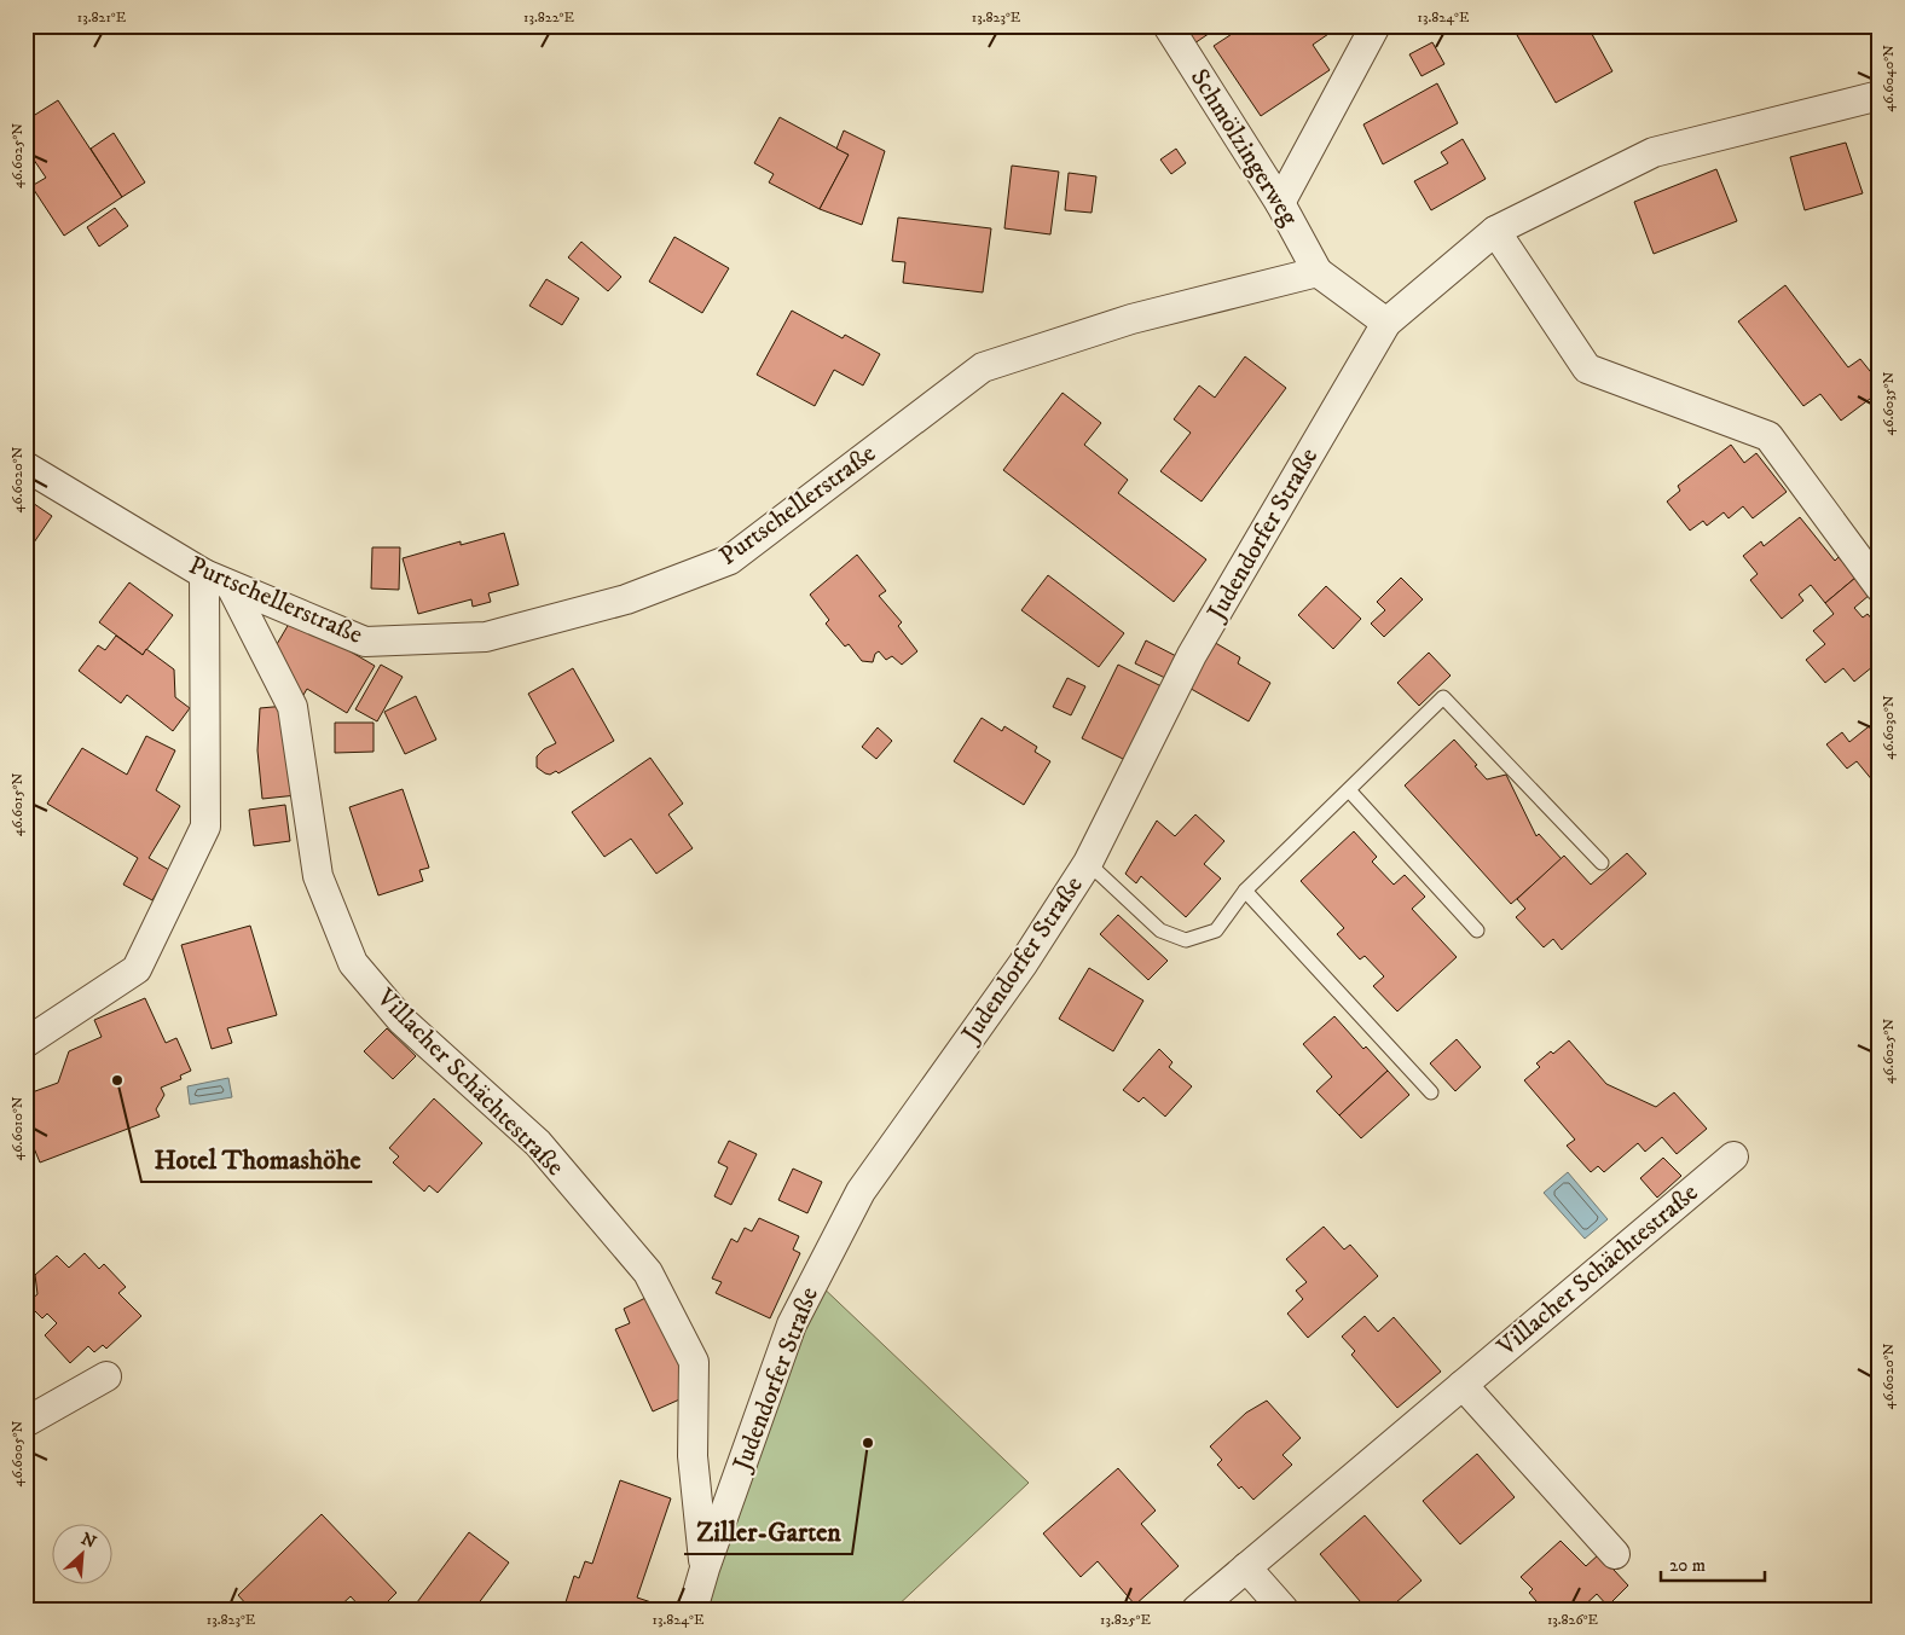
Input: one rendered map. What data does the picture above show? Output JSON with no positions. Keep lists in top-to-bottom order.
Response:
{
  "streets": {
    "street": [
      "Schmölzingerweg",
      "Purtschellerstraße",
      "Judendorfer Straße",
      "Villacher Schächtestraße"
    ]
  },
  "crossings": [
    ["Schmölzingerweg", "Purtschellerstraße"],
    ["Purtschellerstraße", "Villacher Schächtestraße"],
    ["Judendorfer Straße", "Villacher Schächtestraße"]
  ],
  "places": ["Hotel Thomashöhe", "Ziller-Garten"],
  "scale_bar": "20 m",
  "north": "top right",
  "coordinates": [
    "13.821°E",
    "13.822°E",
    "13.823°E",
    "13.824°E",
    "46.6040°N",
    "46.6025°N",
    "46.6035°N",
    "46.6020°N",
    "46.6030°N",
    "46.6015°N",
    "46.6010°N",
    "46.6005°N",
    "13.825°E",
    "13.826°E"
  ]
}
